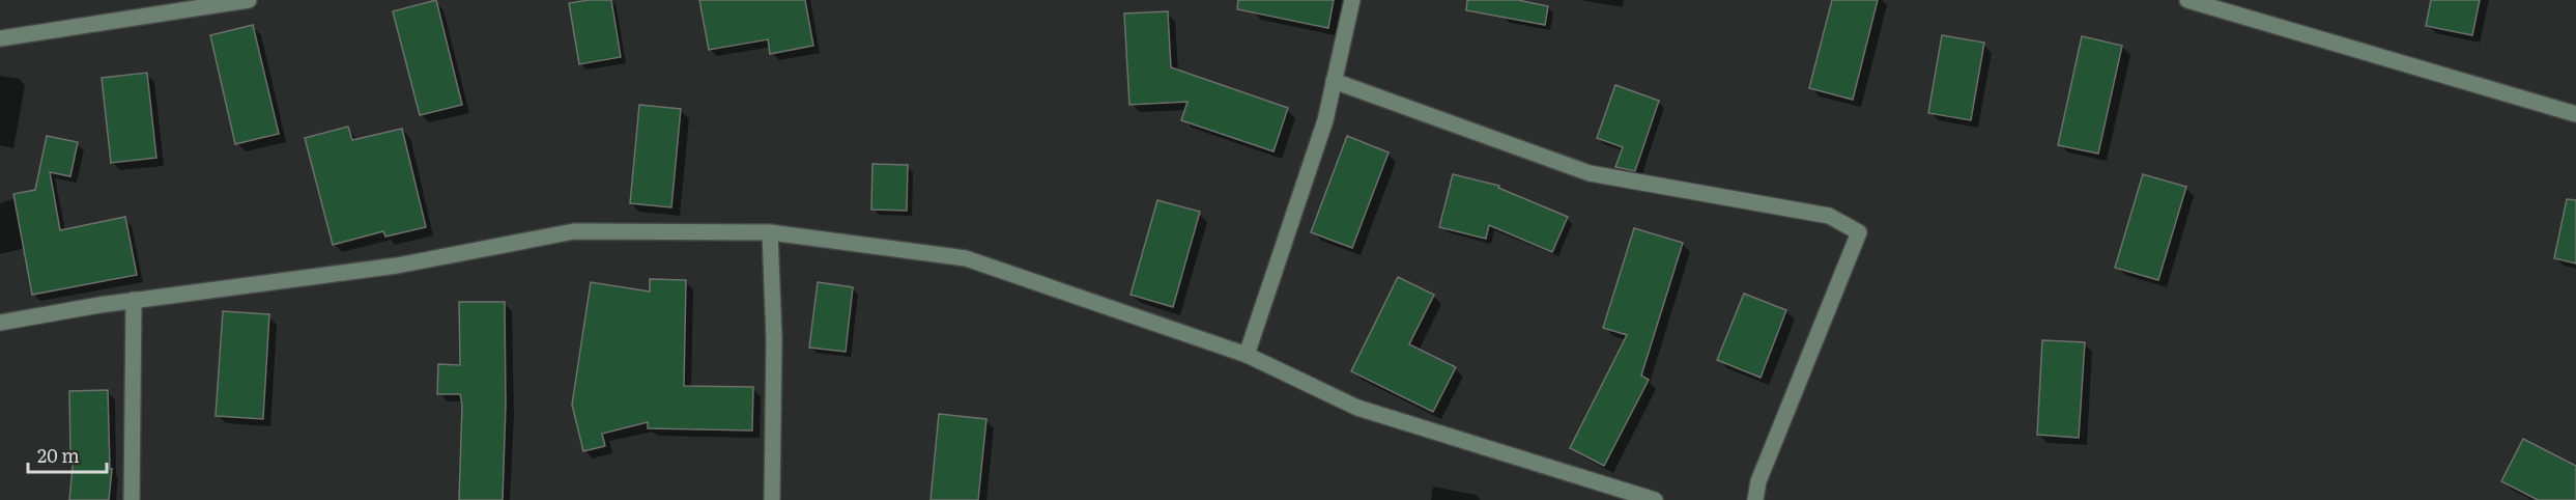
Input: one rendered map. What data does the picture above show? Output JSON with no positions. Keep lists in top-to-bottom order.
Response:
{
  "scale_bar": "20 m"
}
